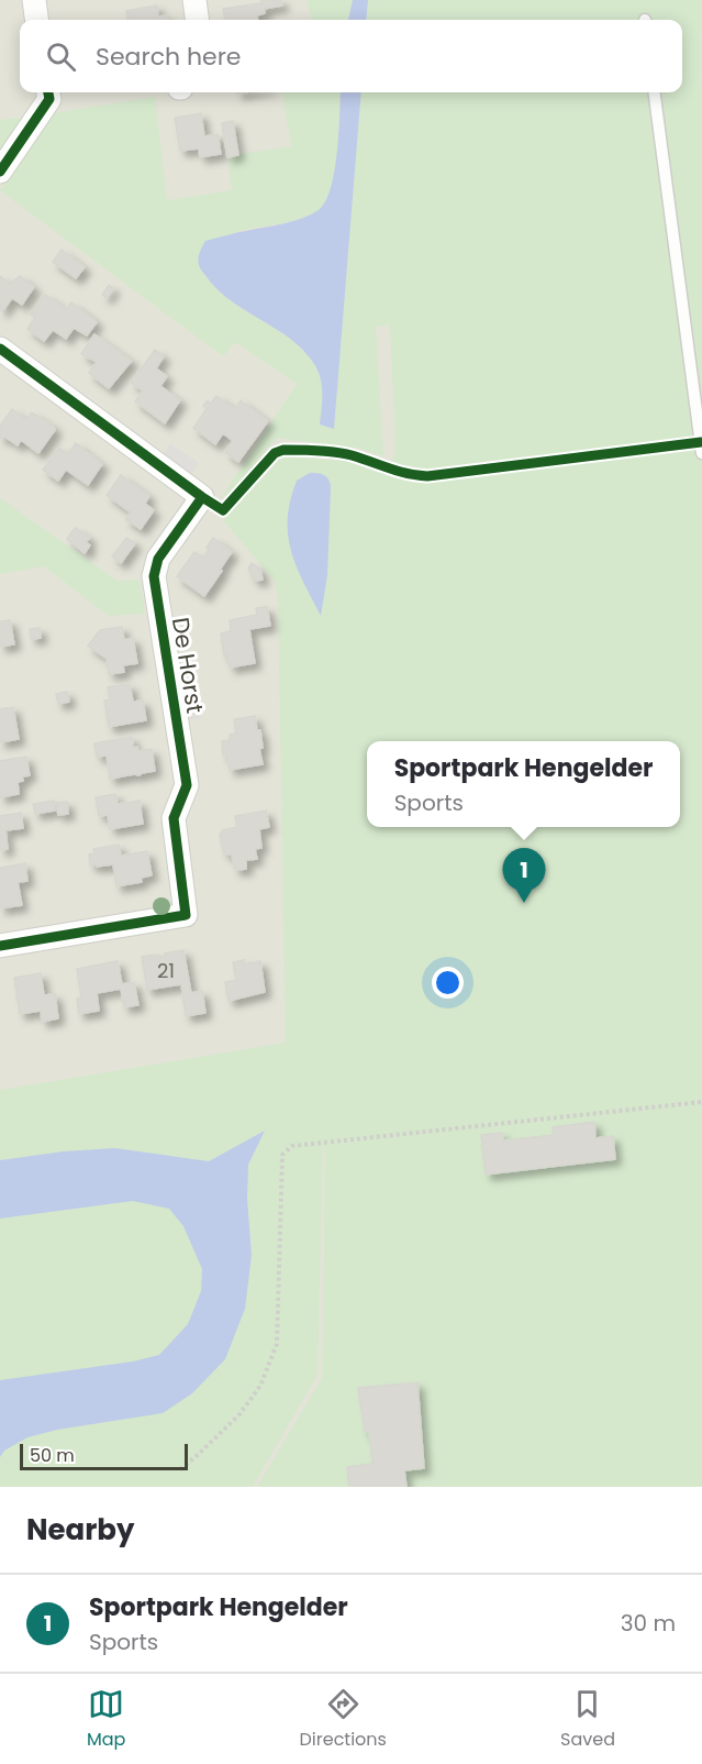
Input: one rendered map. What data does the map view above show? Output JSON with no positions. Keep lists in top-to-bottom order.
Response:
{
  "streets": {
    "street": ["De Horst"]
  },
  "house_numbers": ["21"],
  "scale_bar": "50 m",
  "page": {
    "search": "Search here",
    "popup": ["Sportpark Hengelder", "Sports"],
    "pins": "1",
    "scale": "50 m",
    "heading": "Nearby",
    "list": [
      {
        "mark": "1",
        "name": "Sportpark Hengelder",
        "note": "Sports",
        "value": "30 m"
      }
    ],
    "nav": ["Map", "Directions", "Saved"]
  }
}
